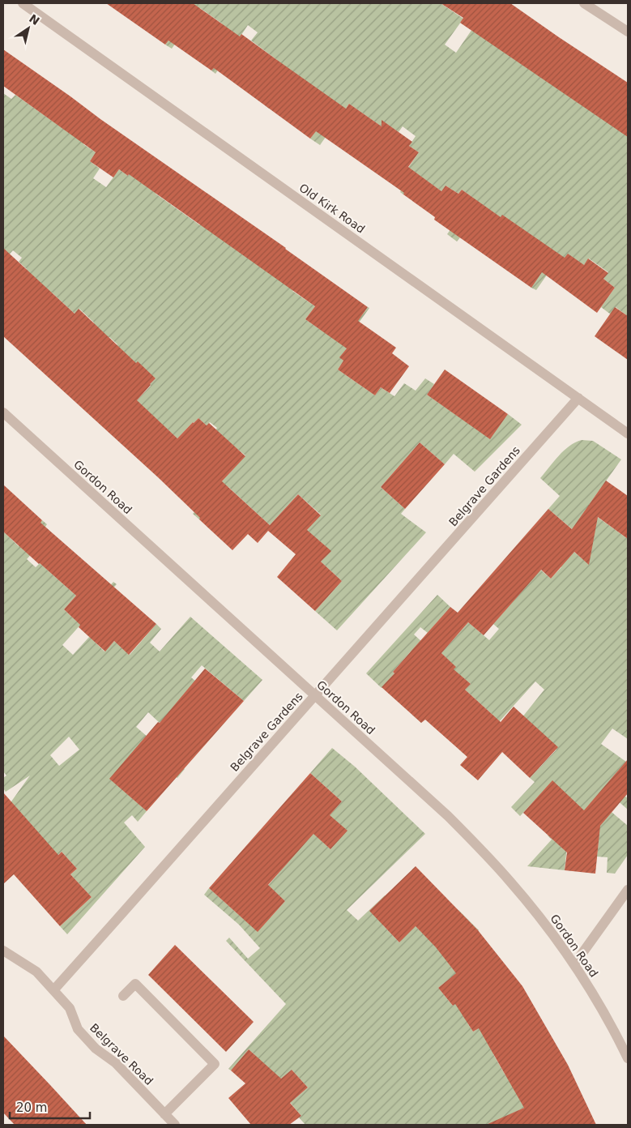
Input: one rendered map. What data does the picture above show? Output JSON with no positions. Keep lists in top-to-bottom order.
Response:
{
  "streets": {
    "street": [
      "Old Kirk Road",
      "Belgrave Gardens",
      "Gordon Road",
      "Belgrave Road"
    ]
  },
  "crossings": [
    ["Old Kirk Road", "Belgrave Gardens"],
    ["Belgrave Gardens", "Gordon Road"],
    ["Belgrave Gardens", "Belgrave Road"]
  ],
  "scale_bar": "20 m",
  "north": "top right"
}
